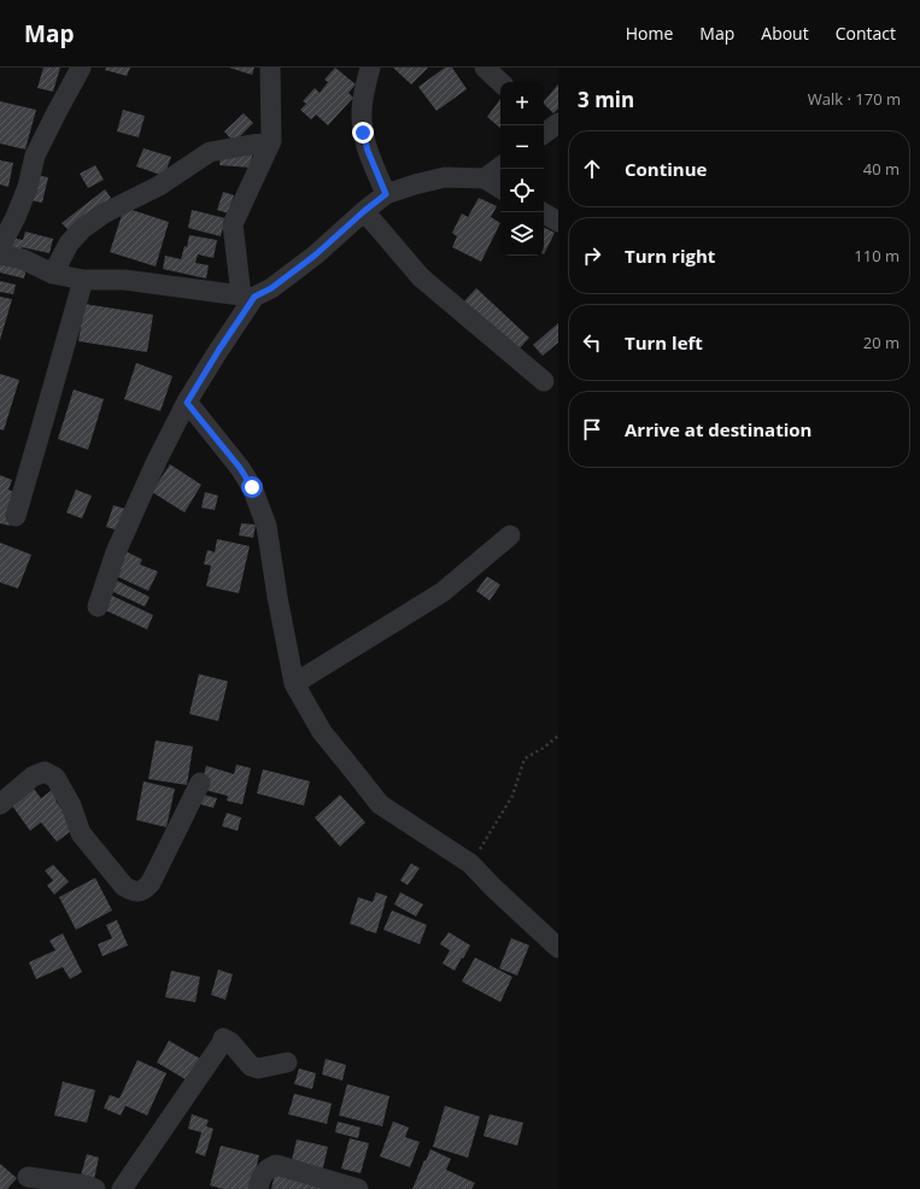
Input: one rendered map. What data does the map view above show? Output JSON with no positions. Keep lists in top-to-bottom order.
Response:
{
  "page": {
    "header": "Map",
    "nav": [
      "Home",
      "Map",
      "About",
      "Contact"
    ],
    "heading": ["3 min", "Walk · 170 m"],
    "map_buttons": ["+", "−"],
    "list": [
      ["Continue", "40 m"],
      ["Turn right", "110 m"],
      ["Turn left", "20 m"],
      "Arrive at destination"
    ]
  }
}
